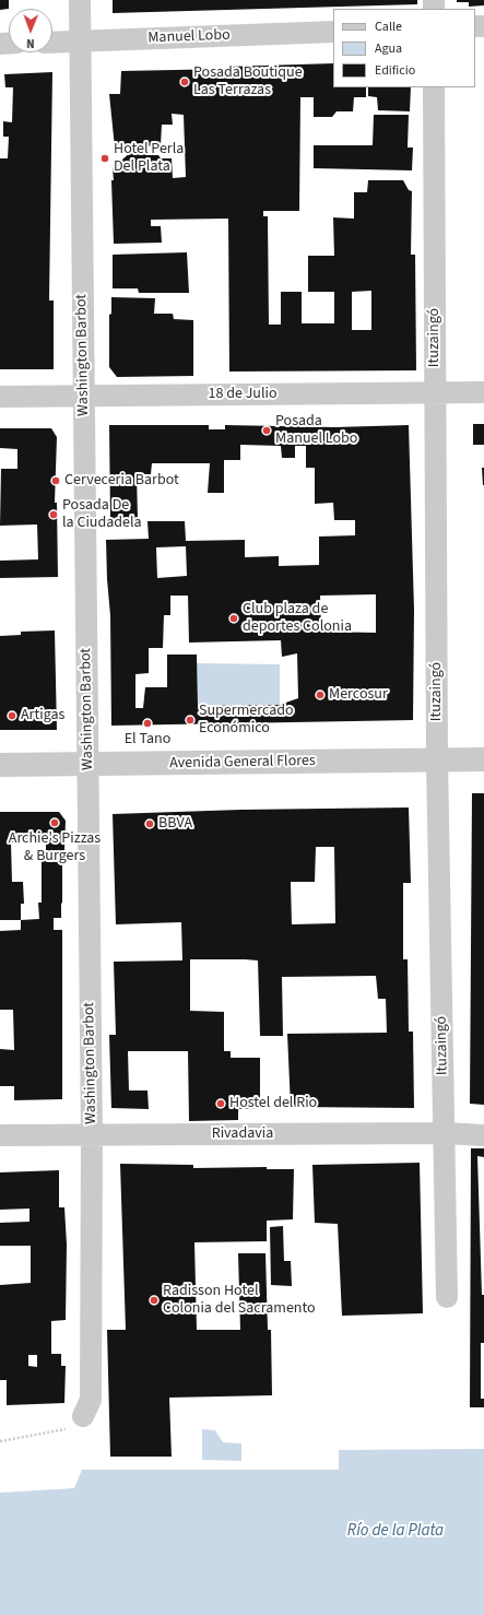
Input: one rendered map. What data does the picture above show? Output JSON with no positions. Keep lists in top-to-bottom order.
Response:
{
  "streets": {
    "street": [
      "Manuel Lobo",
      "Ituzaingó",
      "Washington Barbot",
      "18 de Julio",
      "Avenida General Flores",
      "Rivadavia"
    ]
  },
  "crossings": [
    ["Manuel Lobo", "Washington Barbot"],
    ["Ituzaingó", "18 de Julio"],
    ["Ituzaingó", "Avenida General Flores"],
    ["Ituzaingó", "Rivadavia"],
    ["Washington Barbot", "18 de Julio"],
    ["Washington Barbot", "Avenida General Flores"],
    ["Washington Barbot", "Rivadavia"]
  ],
  "water": ["Río de la Plata"],
  "places": [
    "Posada Boutique Las Terrazas",
    "Hotel Perla Del Plata",
    "Posada Manuel Lobo",
    "Cerveceria Barbot",
    "Posada De la Ciudadela",
    "Club plaza de deportes Colonia",
    "Mercosur",
    "Artigas",
    "Supermercado Económico",
    "El Tano",
    "Archie's Pizzas & Burgers",
    "BBVA",
    "Hostel del Rio",
    "Radisson Hotel Colonia del Sacramento"
  ],
  "legend": ["Calle", "Agua", "Edificio"],
  "north": "bottom"
}
